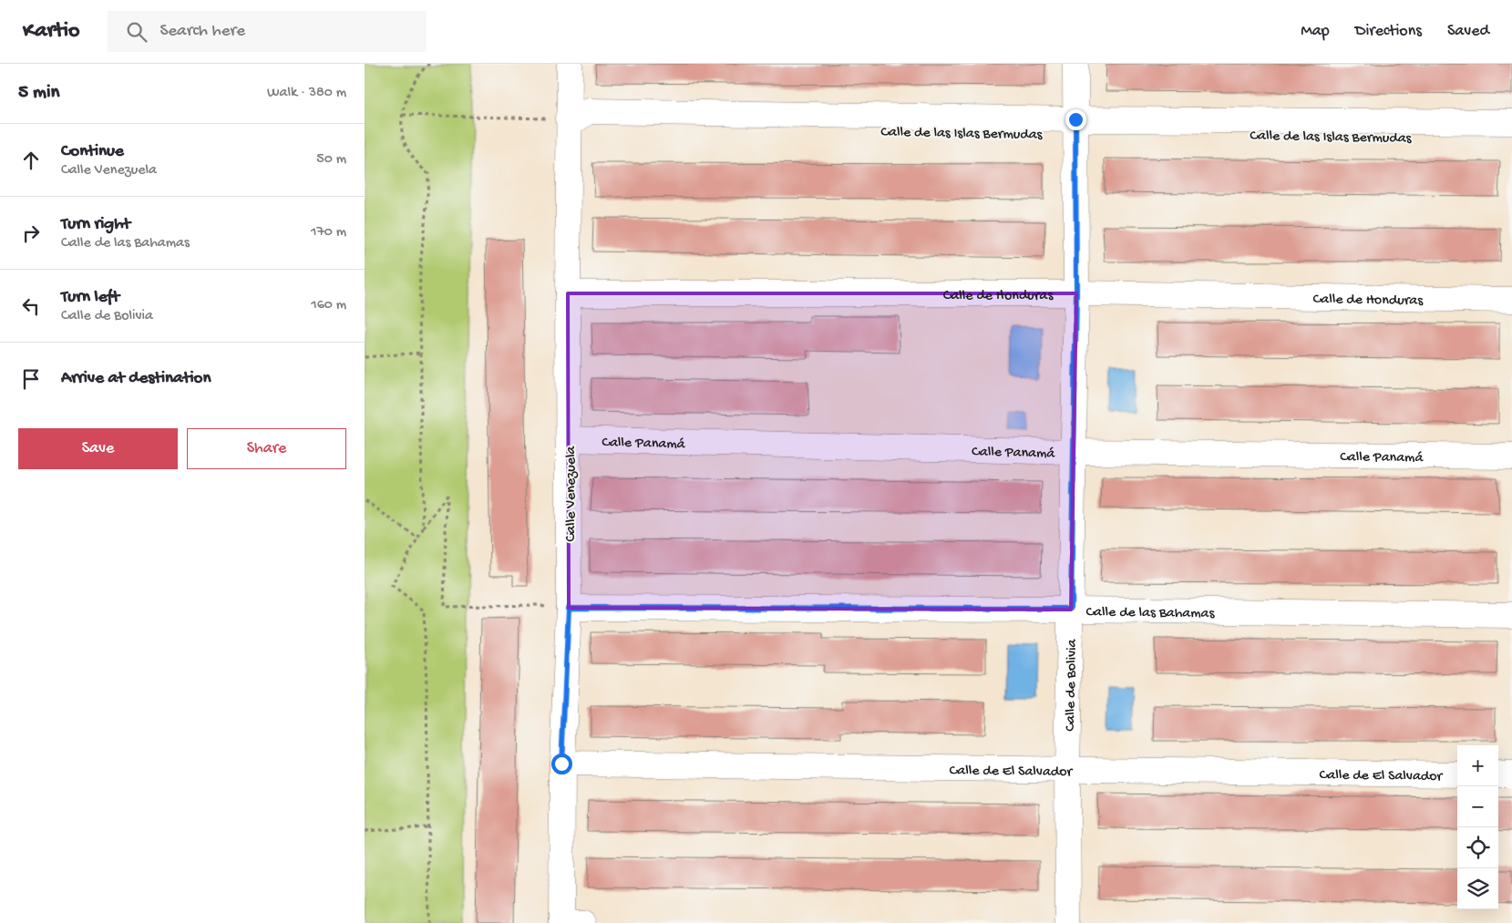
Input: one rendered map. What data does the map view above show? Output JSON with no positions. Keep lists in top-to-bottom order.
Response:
{
  "streets": {
    "street": [
      "Calle de las Islas Bermudas",
      "Calle de Honduras",
      "Calle Panamá",
      "Calle Venezuela",
      "Calle de las Bahamas",
      "Calle de Bolivia",
      "Calle de El Salvador"
    ]
  },
  "crossings": [
    ["Calle de las Islas Bermudas", "Calle Venezuela"],
    ["Calle de las Islas Bermudas", "Calle de Bolivia"],
    ["Calle de Honduras", "Calle Venezuela"],
    ["Calle de Honduras", "Calle de Bolivia"],
    ["Calle Panamá", "Calle Venezuela"],
    ["Calle Panamá", "Calle de Bolivia"],
    ["Calle Venezuela", "Calle de las Bahamas"],
    ["Calle Venezuela", "Calle de El Salvador"],
    ["Calle de las Bahamas", "Calle de Bolivia"],
    ["Calle de Bolivia", "Calle de El Salvador"]
  ],
  "page": {
    "header": "Kartio",
    "search": "Search here",
    "nav": ["Map", "Directions", "Saved"],
    "heading": ["5 min", "Walk · 380 m"],
    "list": [
      ["Continue", "Calle Venezuela", "50 m"],
      ["Turn right", "Calle de las Bahamas", "170 m"],
      ["Turn left", "Calle de Bolivia", "160 m"],
      "Arrive at destination"
    ],
    "buttons": ["Save", "Share"],
    "map_buttons": ["+", "−"]
  }
}
